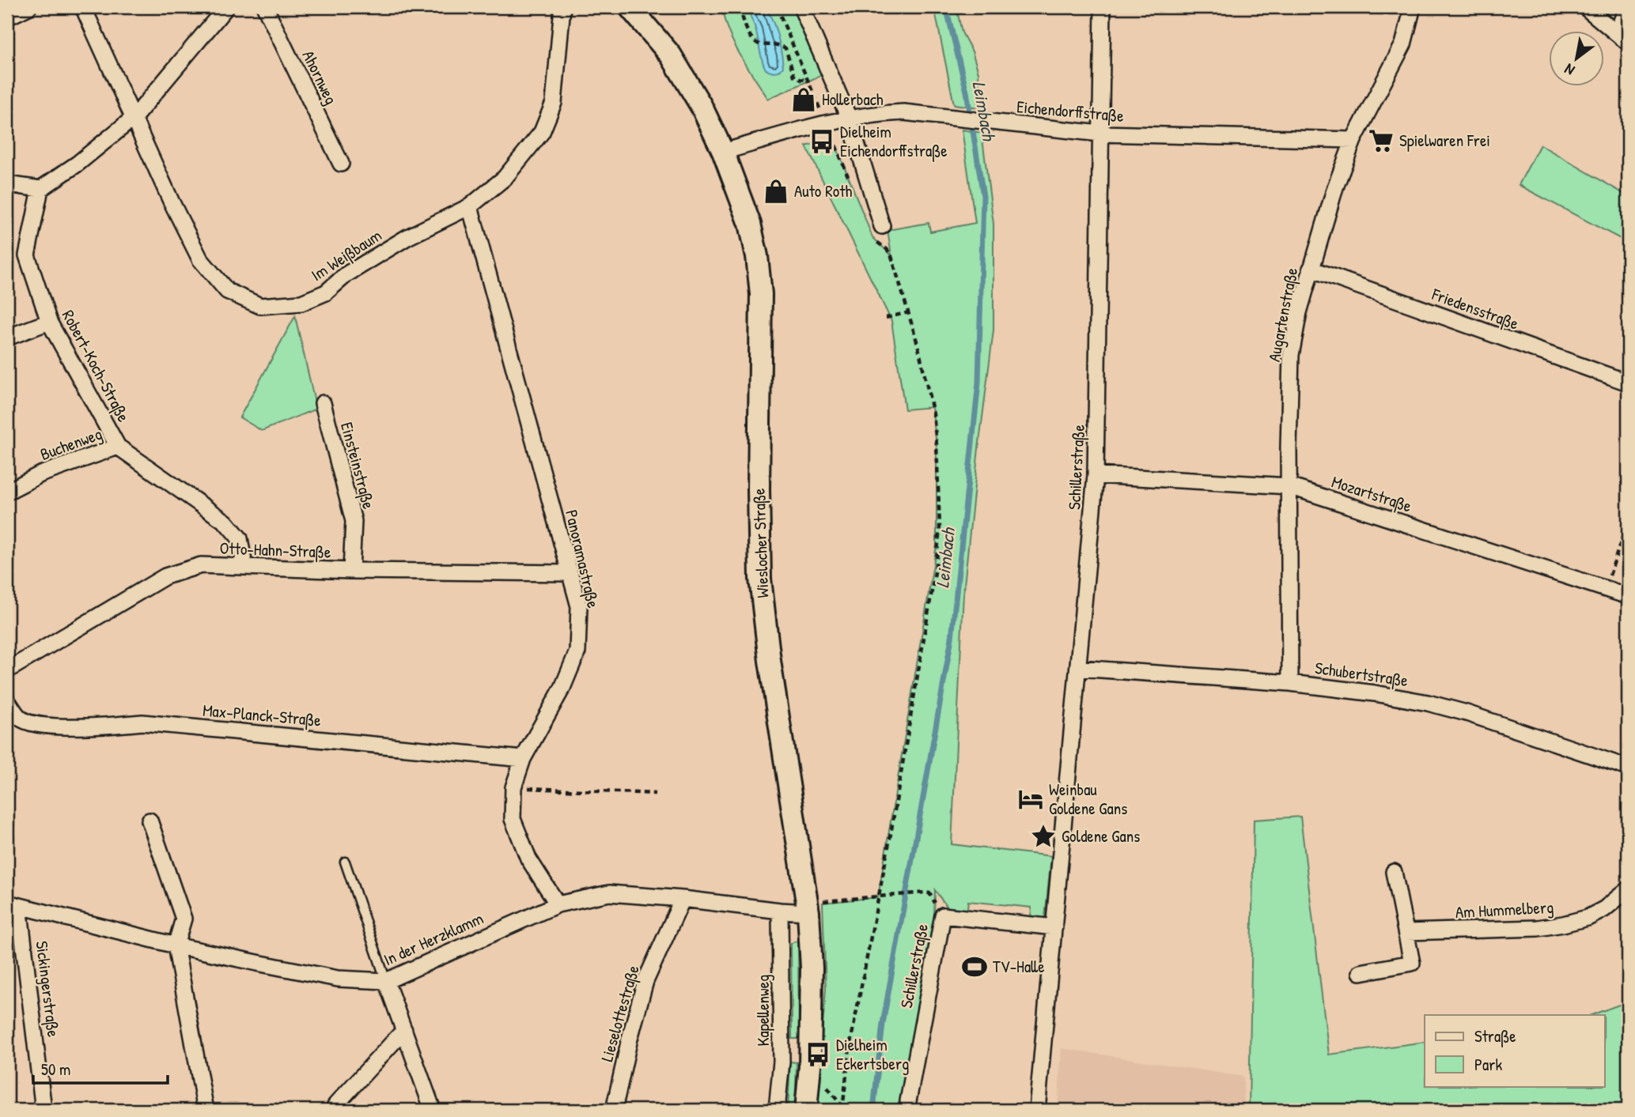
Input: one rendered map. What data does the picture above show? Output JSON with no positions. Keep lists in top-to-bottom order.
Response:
{
  "streets": {
    "main road": ["Wieslocher Straße"],
    "street": [
      "Ahornweg",
      "Eichendorffstraße",
      "Im Weißbaum",
      "Friedensstraße",
      "Augartenstraße",
      "Robert-Koch-Straße",
      "Buchenweg",
      "Einsteinstraße",
      "Schillerstraße",
      "Mozartstraße",
      "Otto-Hahn-Straße",
      "Panoramastraße",
      "Schubertstraße",
      "Max-Planck-Straße",
      "Am Hummelberg",
      "In der Herzklamm",
      "Sickingerstraße",
      "Kapellenweg",
      "Lieselottestraße"
    ]
  },
  "crossings": [
    ["Eichendorffstraße", "Augartenstraße"],
    ["Eichendorffstraße", "Schillerstraße"],
    ["Eichendorffstraße", "Wieslocher Straße"],
    ["Im Weißbaum", "Panoramastraße"],
    ["Friedensstraße", "Augartenstraße"],
    ["Augartenstraße", "Mozartstraße"],
    ["Augartenstraße", "Schubertstraße"],
    ["Robert-Koch-Straße", "Buchenweg"],
    ["Robert-Koch-Straße", "Otto-Hahn-Straße"],
    ["Einsteinstraße", "Otto-Hahn-Straße"],
    ["Schillerstraße", "Mozartstraße"],
    ["Schillerstraße", "Schubertstraße"],
    ["Wieslocher Straße", "In der Herzklamm"],
    ["Otto-Hahn-Straße", "Panoramastraße"],
    ["Panoramastraße", "Max-Planck-Straße"],
    ["Panoramastraße", "In der Herzklamm"],
    ["In der Herzklamm", "Sickingerstraße"],
    ["In der Herzklamm", "Kapellenweg"],
    ["In der Herzklamm", "Lieselottestraße"]
  ],
  "water": ["Leimbach"],
  "places": {
    "shop": ["Hollerbach", "Auto Roth"],
    "supermarket": ["Spielwaren Frei"],
    "bus stop": ["Dielheim Eichendorffstraße", "Dielheim Eckertsberg"],
    "hotel": ["Weinbau Goldene Gans"],
    "place": ["Goldene Gans"],
    "sports": ["TV-Halle"]
  },
  "legend": ["Straße", "Park"],
  "scale_bar": "50 m",
  "north": "bottom left"
}
